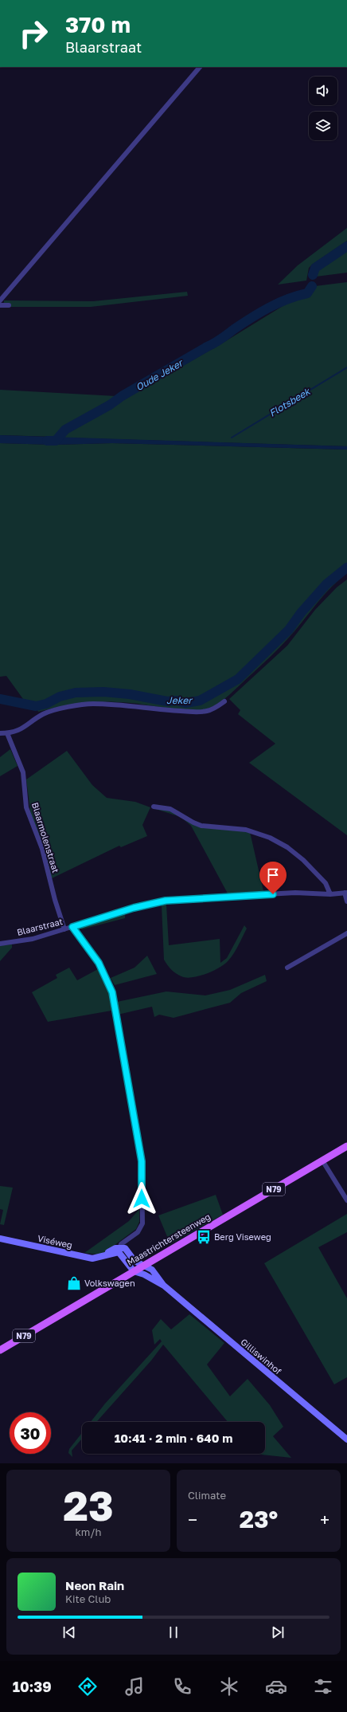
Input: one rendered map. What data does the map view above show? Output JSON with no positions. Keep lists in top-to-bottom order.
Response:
{
  "streets": {
    "main road": ["N79", "Maastrichtersteenweg"],
    "street": [
      "Blaarmolenstraat",
      "Blaarstraat",
      "Viséweg",
      "Gilliswinhof"
    ]
  },
  "crossings": [
    ["Blaarmolenstraat", "Blaarstraat"],
    ["Maastrichtersteenweg", "Gilliswinhof"],
    ["Viséweg", "Gilliswinhof"]
  ],
  "water": ["Oude Jeker", "Flotsbeek", "Jeker"],
  "places": {
    "bus stop": ["Berg Viseweg"],
    "shop": ["Volkswagen"]
  },
  "page": {
    "turn": ["370 m", "Blaarstraat"],
    "limit": "30",
    "trip": "10:41 · 2 min · 640 m",
    "tile": [
      ["23", "km/h"],
      "Climate"
    ],
    "heat": ["−", "23°", "+"],
    "song": ["Neon Rain", "Kite Club"],
    "tabs": "10:39"
  }
}
